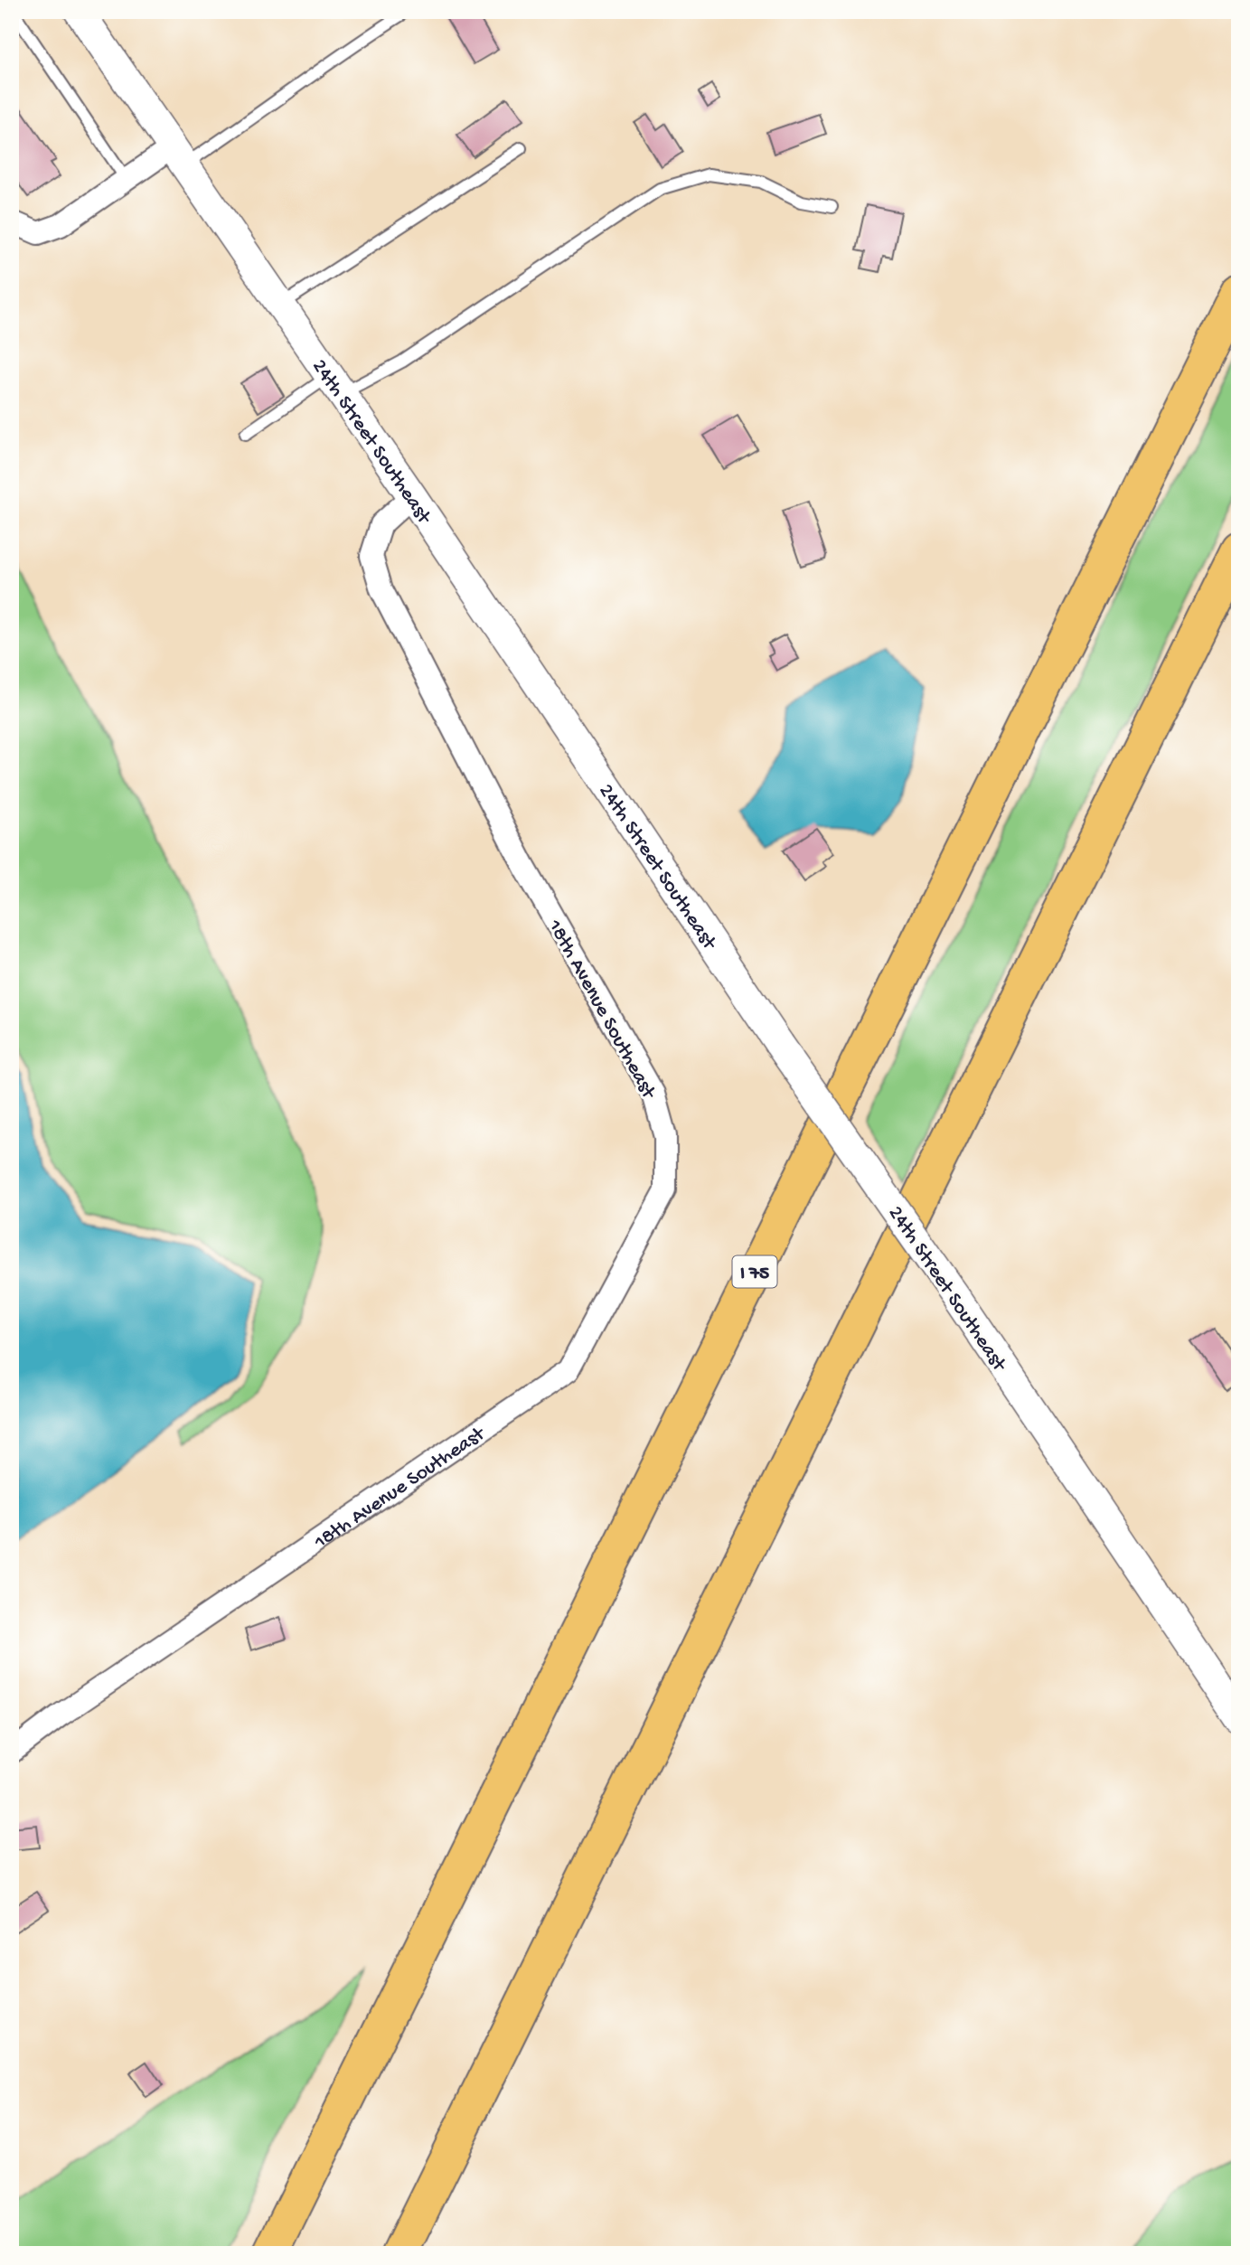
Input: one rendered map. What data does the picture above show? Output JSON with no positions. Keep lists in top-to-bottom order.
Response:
{
  "streets": {
    "highway": ["I 75"],
    "street": ["24th Street Southeast", "18th Avenue Southeast"]
  },
  "crossings": [
    ["24th Street Southeast", "18th Avenue Southeast"]
  ]
}
